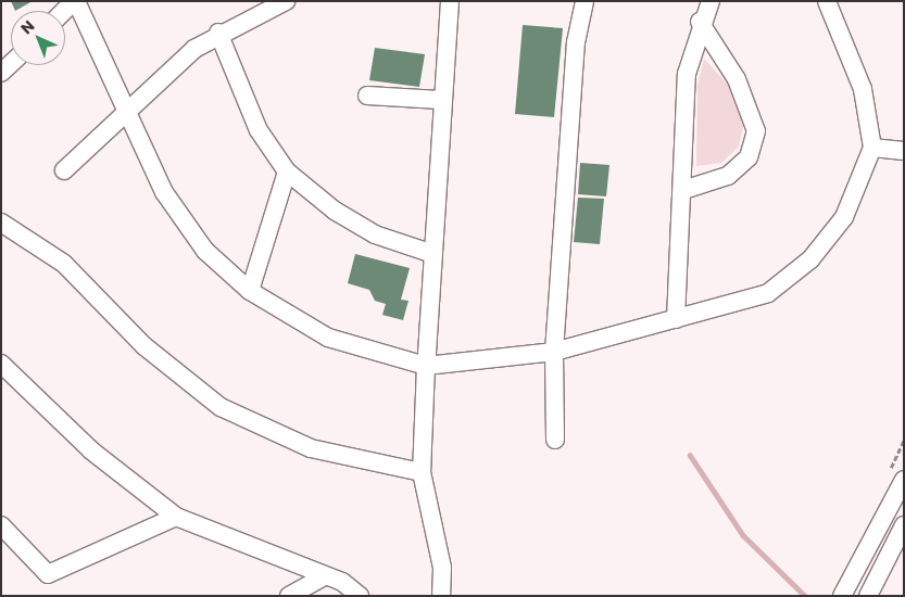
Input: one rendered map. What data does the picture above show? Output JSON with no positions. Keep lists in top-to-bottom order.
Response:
{
  "north": "top left"
}
